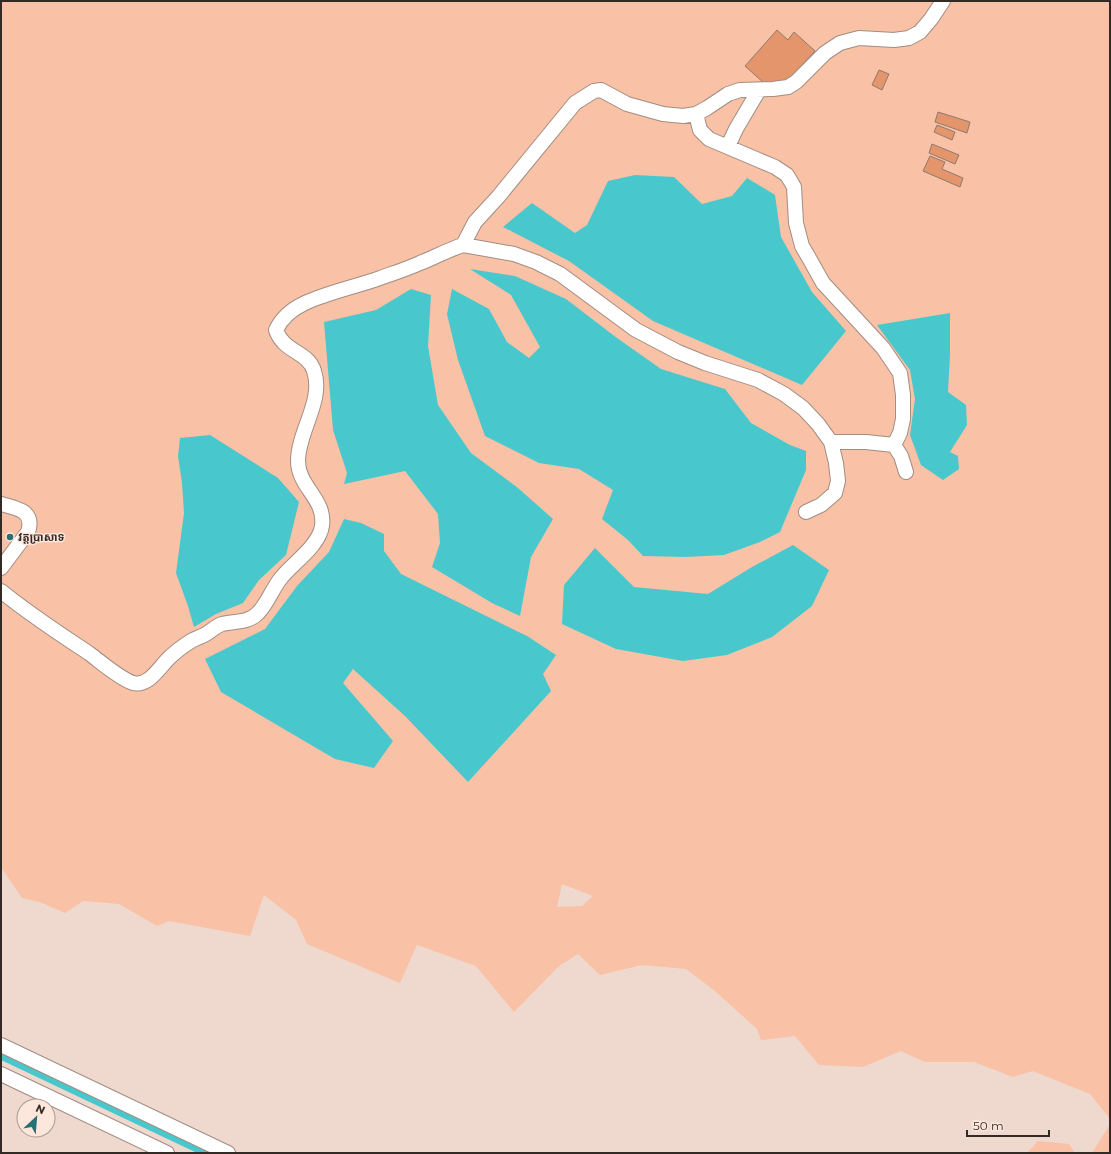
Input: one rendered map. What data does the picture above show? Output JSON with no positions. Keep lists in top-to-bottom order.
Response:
{
  "places": ["វត្តប្រាសាទ"],
  "scale_bar": "50 m",
  "north": "top right"
}
